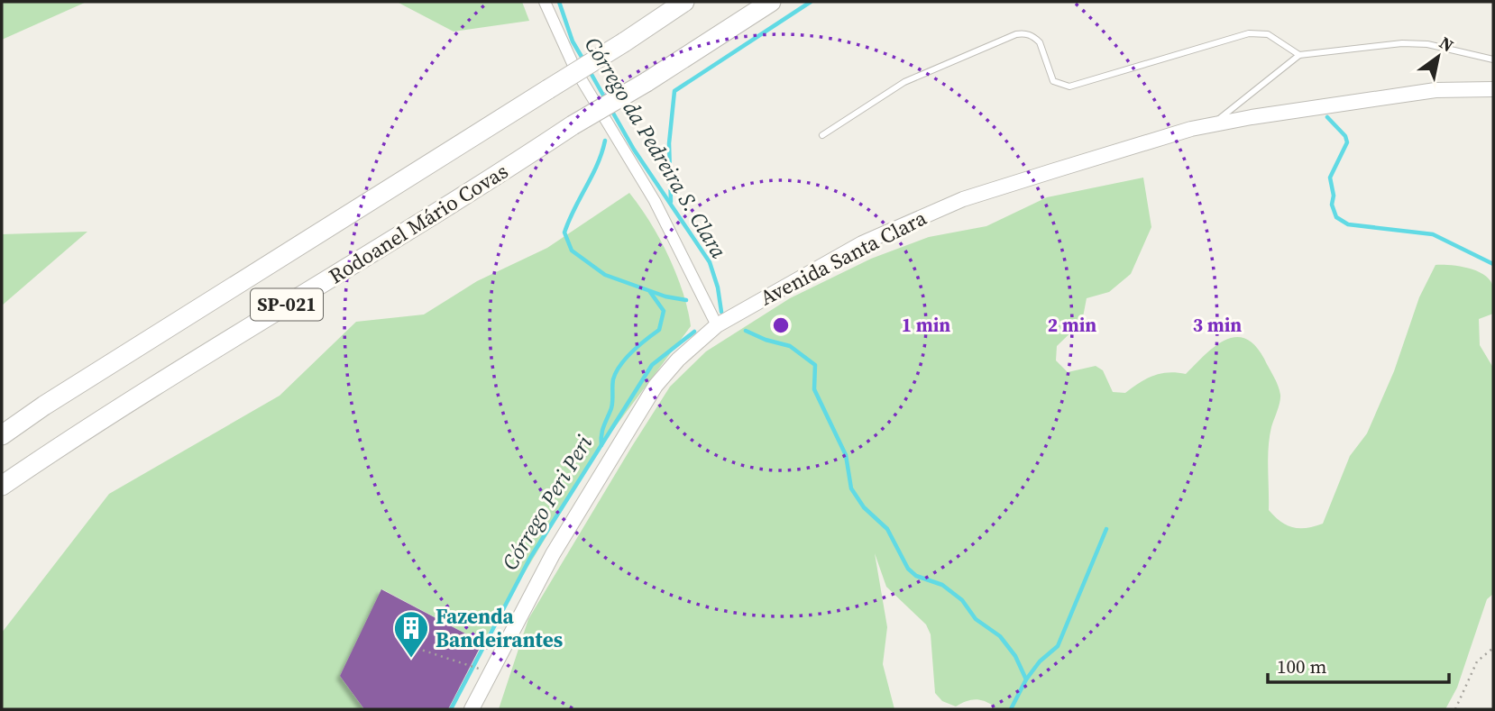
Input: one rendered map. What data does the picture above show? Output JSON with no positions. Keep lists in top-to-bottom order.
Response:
{
  "streets": {
    "highway": ["Rodoanel Mário Covas", "SP-021"],
    "street": ["Avenida Santa Clara"]
  },
  "water": ["Córrego da Pedreira S. Clara", "Córrego Peri Peri"],
  "places": {
    "building": ["Fazenda Bandeirantes"]
  },
  "scale_bar": "100 m",
  "north": "top right",
  "rings": ["1 min", "2 min", "3 min"]
}
